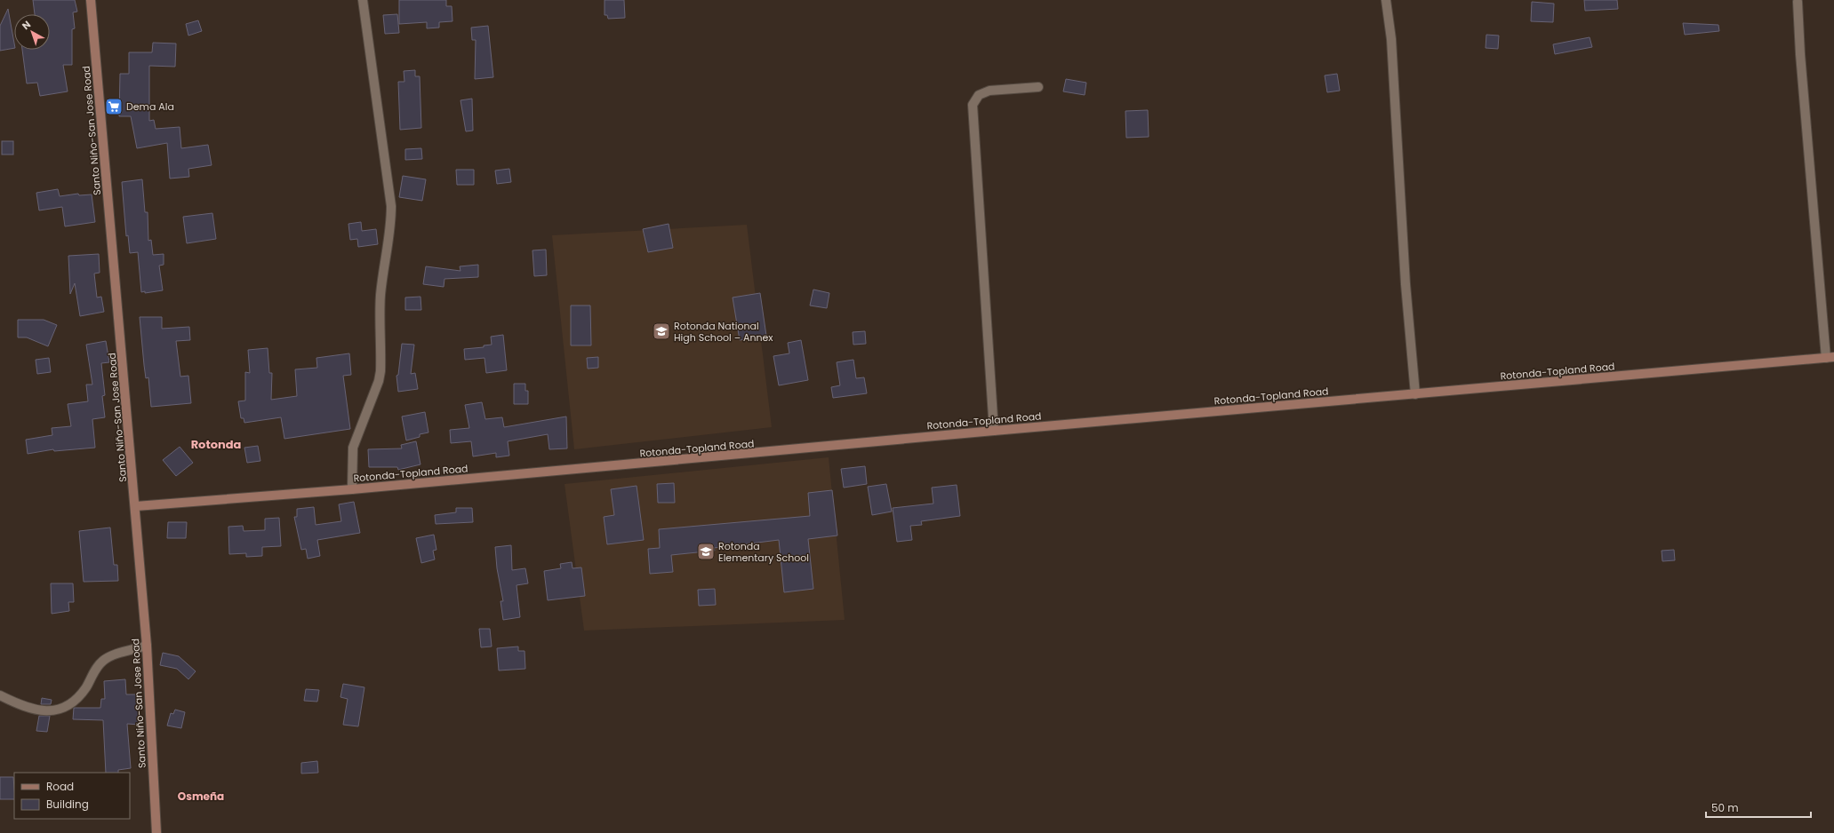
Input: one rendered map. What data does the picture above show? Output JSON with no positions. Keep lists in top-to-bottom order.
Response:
{
  "streets": {
    "main road": ["Santo Niño-San Jose Road", "Rotonda-Topland Road"]
  },
  "crossings": [
    ["Santo Niño-San Jose Road", "Rotonda-Topland Road"]
  ],
  "districts": ["Rotonda", "Osmeña"],
  "places": {
    "supermarket": ["Dema Ala"],
    "school or university": ["Rotonda National High School – Annex", "Rotonda Elementary School"]
  },
  "legend": ["Road", "Building"],
  "scale_bar": "50 m",
  "north": "top left"
}
